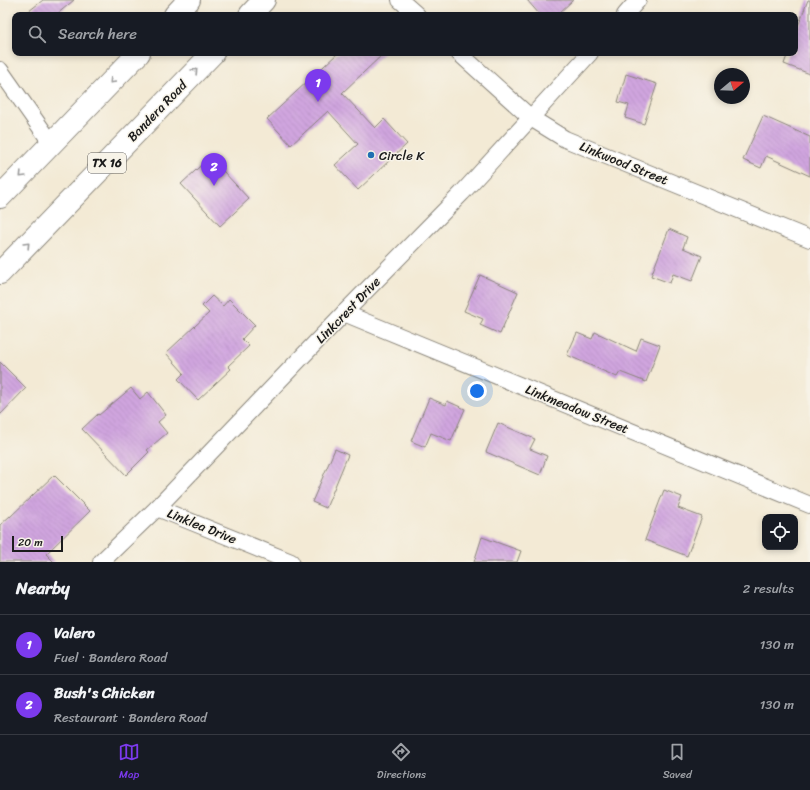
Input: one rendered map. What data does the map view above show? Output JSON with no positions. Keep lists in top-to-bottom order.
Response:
{
  "streets": {
    "main road": ["Bandera Road", "TX 16"],
    "street": [
      "Linkwood Street",
      "Linkcrest Drive",
      "Linkmeadow Street",
      "Linklea Drive"
    ]
  },
  "crossings": [
    ["Linkwood Street", "Linkcrest Drive"],
    ["Linkcrest Drive", "Linkmeadow Street"],
    ["Linkcrest Drive", "Linklea Drive"]
  ],
  "places": ["Circle K"],
  "scale_bar": "20 m",
  "north": "right",
  "page": {
    "search": "Search here",
    "pins": ["1", "2"],
    "scale": "20 m",
    "heading": ["Nearby", "2 results"],
    "list": [
      {
        "mark": "1",
        "name": "Valero",
        "note": "Fuel · Bandera Road",
        "value": "130 m"
      },
      {
        "mark": "2",
        "name": "Bush's Chicken",
        "note": "Restaurant · Bandera Road",
        "value": "130 m"
      }
    ],
    "nav": ["Map", "Directions", "Saved"]
  }
}
